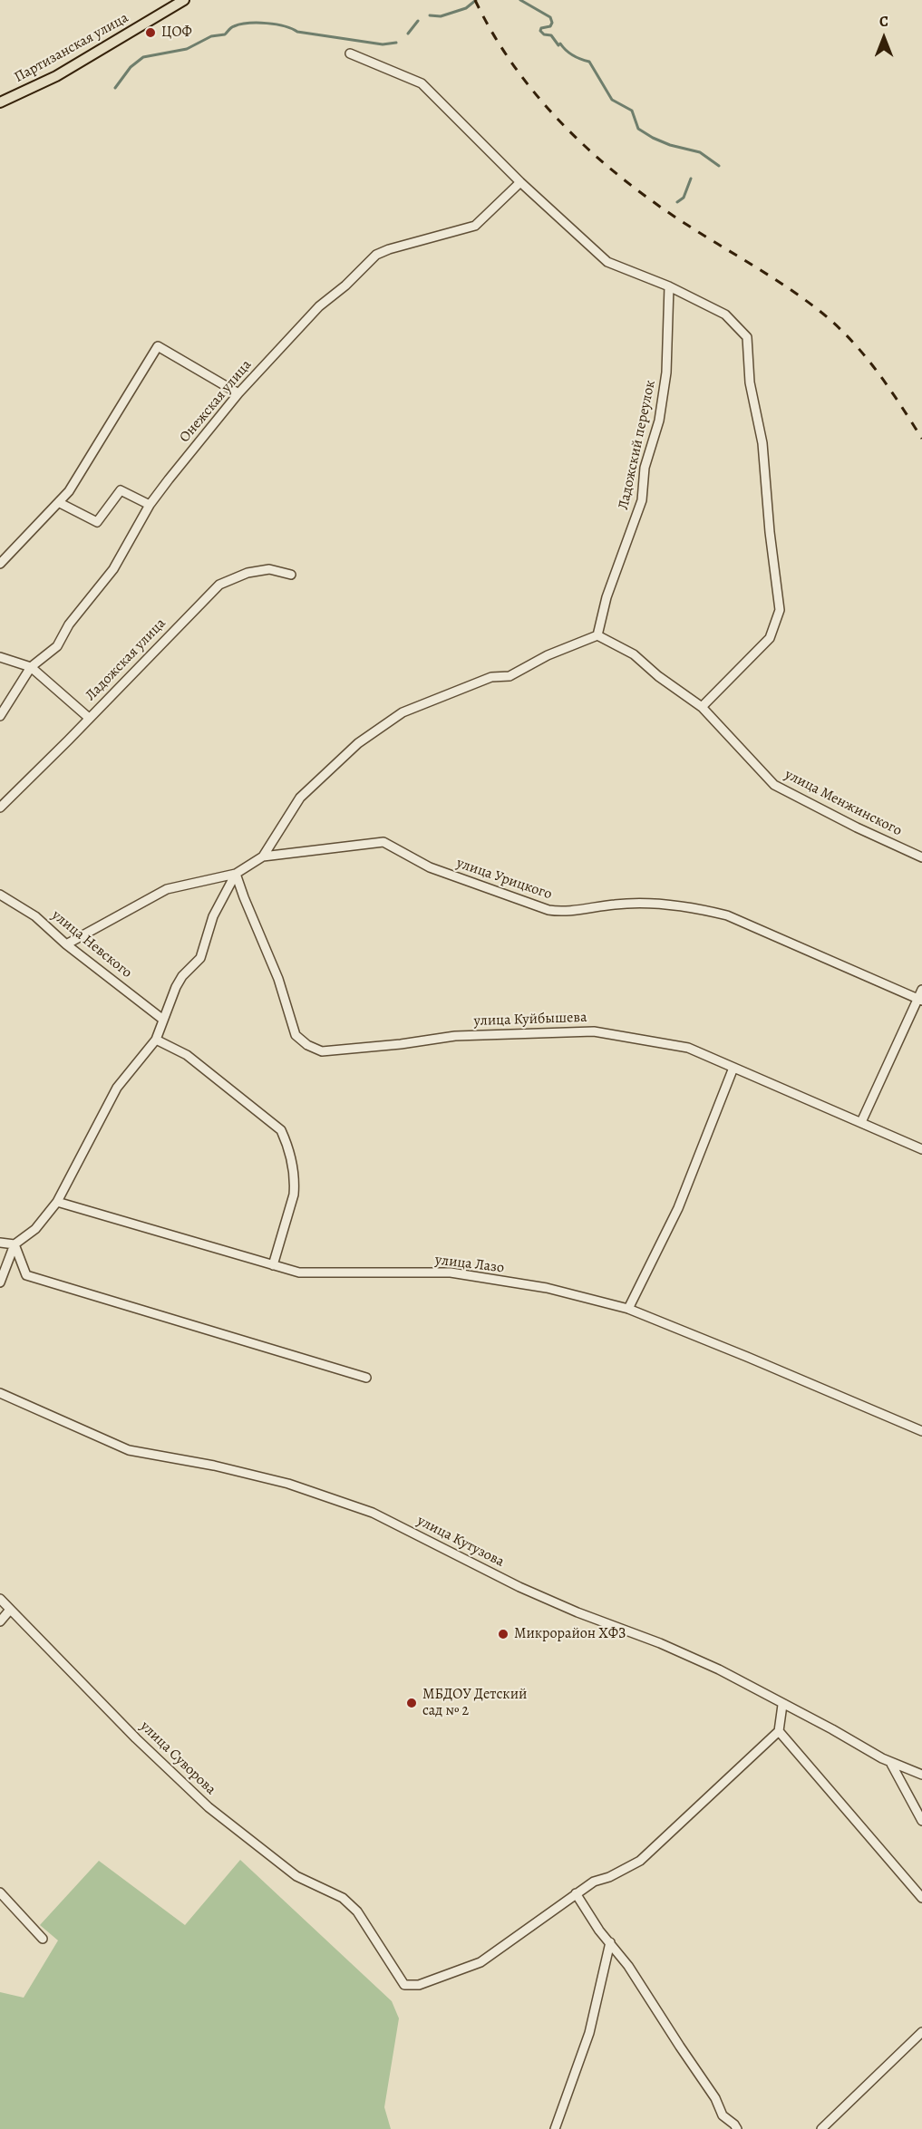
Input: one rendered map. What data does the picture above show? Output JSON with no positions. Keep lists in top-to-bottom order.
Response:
{
  "streets": {
    "main road": ["Партизанская улица"],
    "street": [
      "Онежская улица",
      "Ладожский переулок",
      "Ладожская улица",
      "улица Менжинского",
      "улица Урицкого",
      "улица Невского",
      "улица Куйбышева",
      "улица Лазо",
      "улица Кутузова",
      "улица Суворова"
    ]
  },
  "crossings": [
    ["Ладожский переулок", "улица Менжинского"]
  ],
  "places": ["ЦОФ", "Микрорайон ХФЗ", "МБДОУ Детский сад № 2"],
  "north": "top"
}
